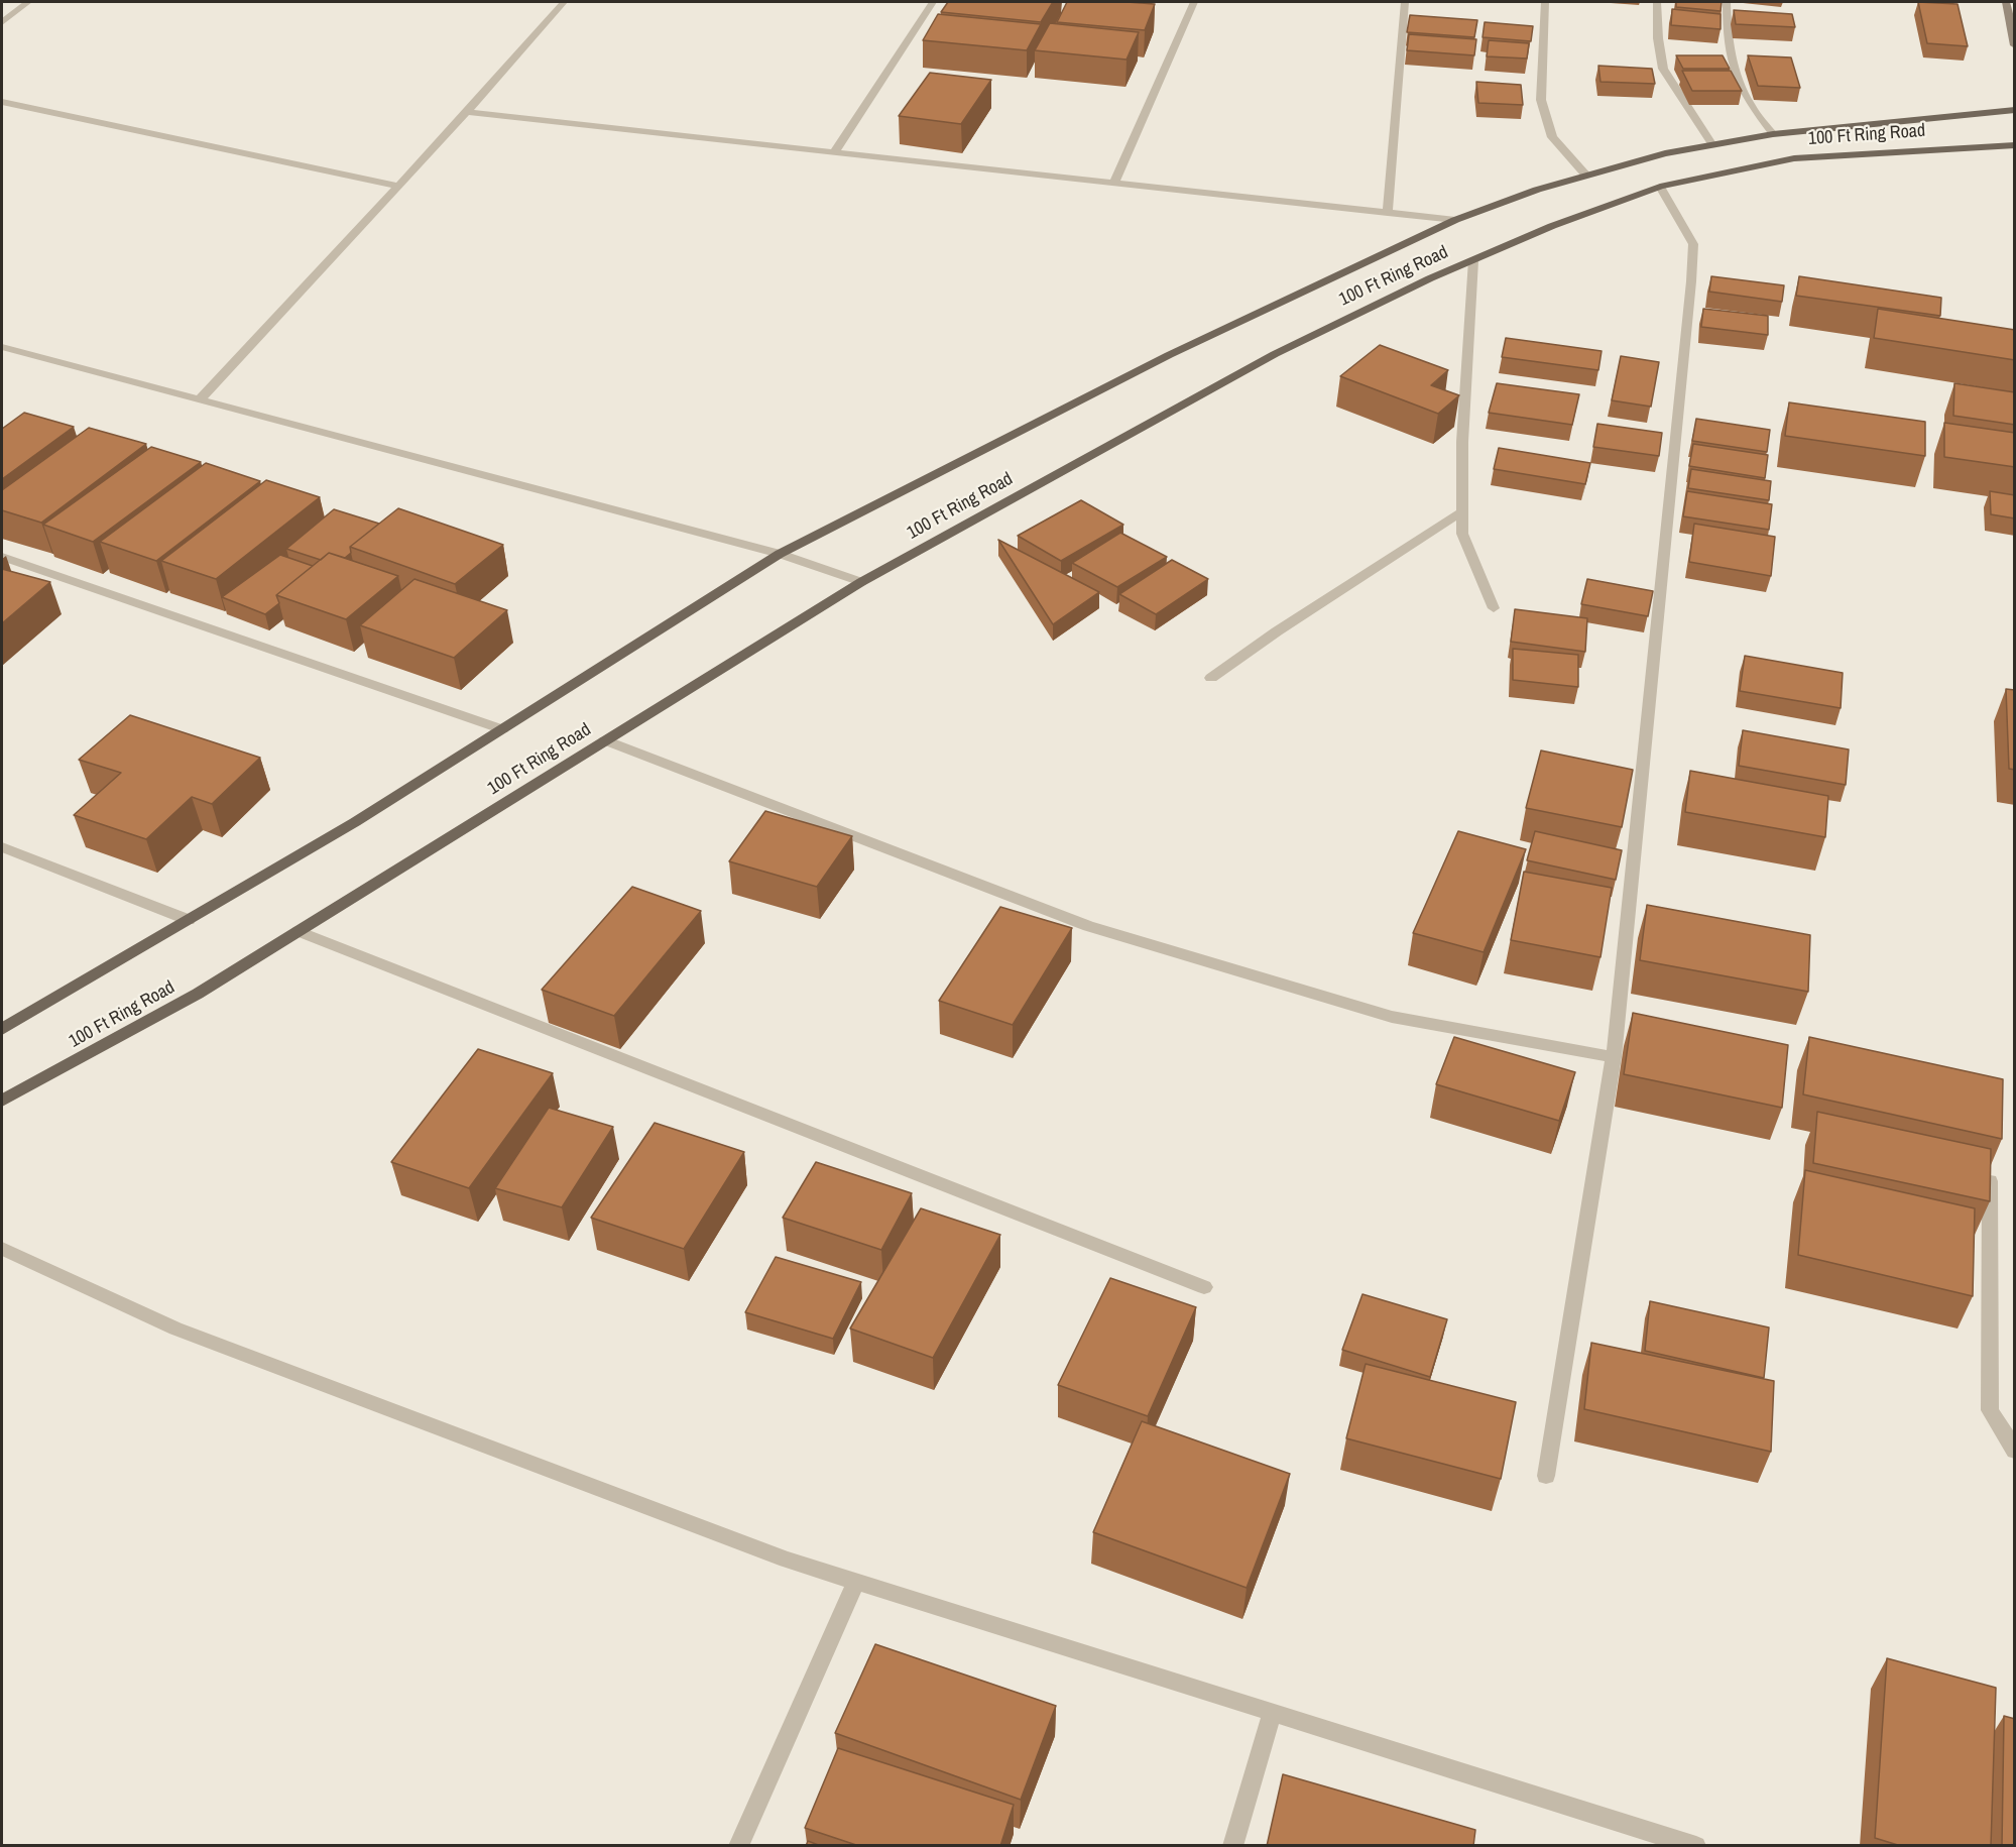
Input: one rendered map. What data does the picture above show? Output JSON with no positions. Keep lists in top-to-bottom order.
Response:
{
  "streets": {
    "main road": ["100 Ft Ring Road"]
  }
}
